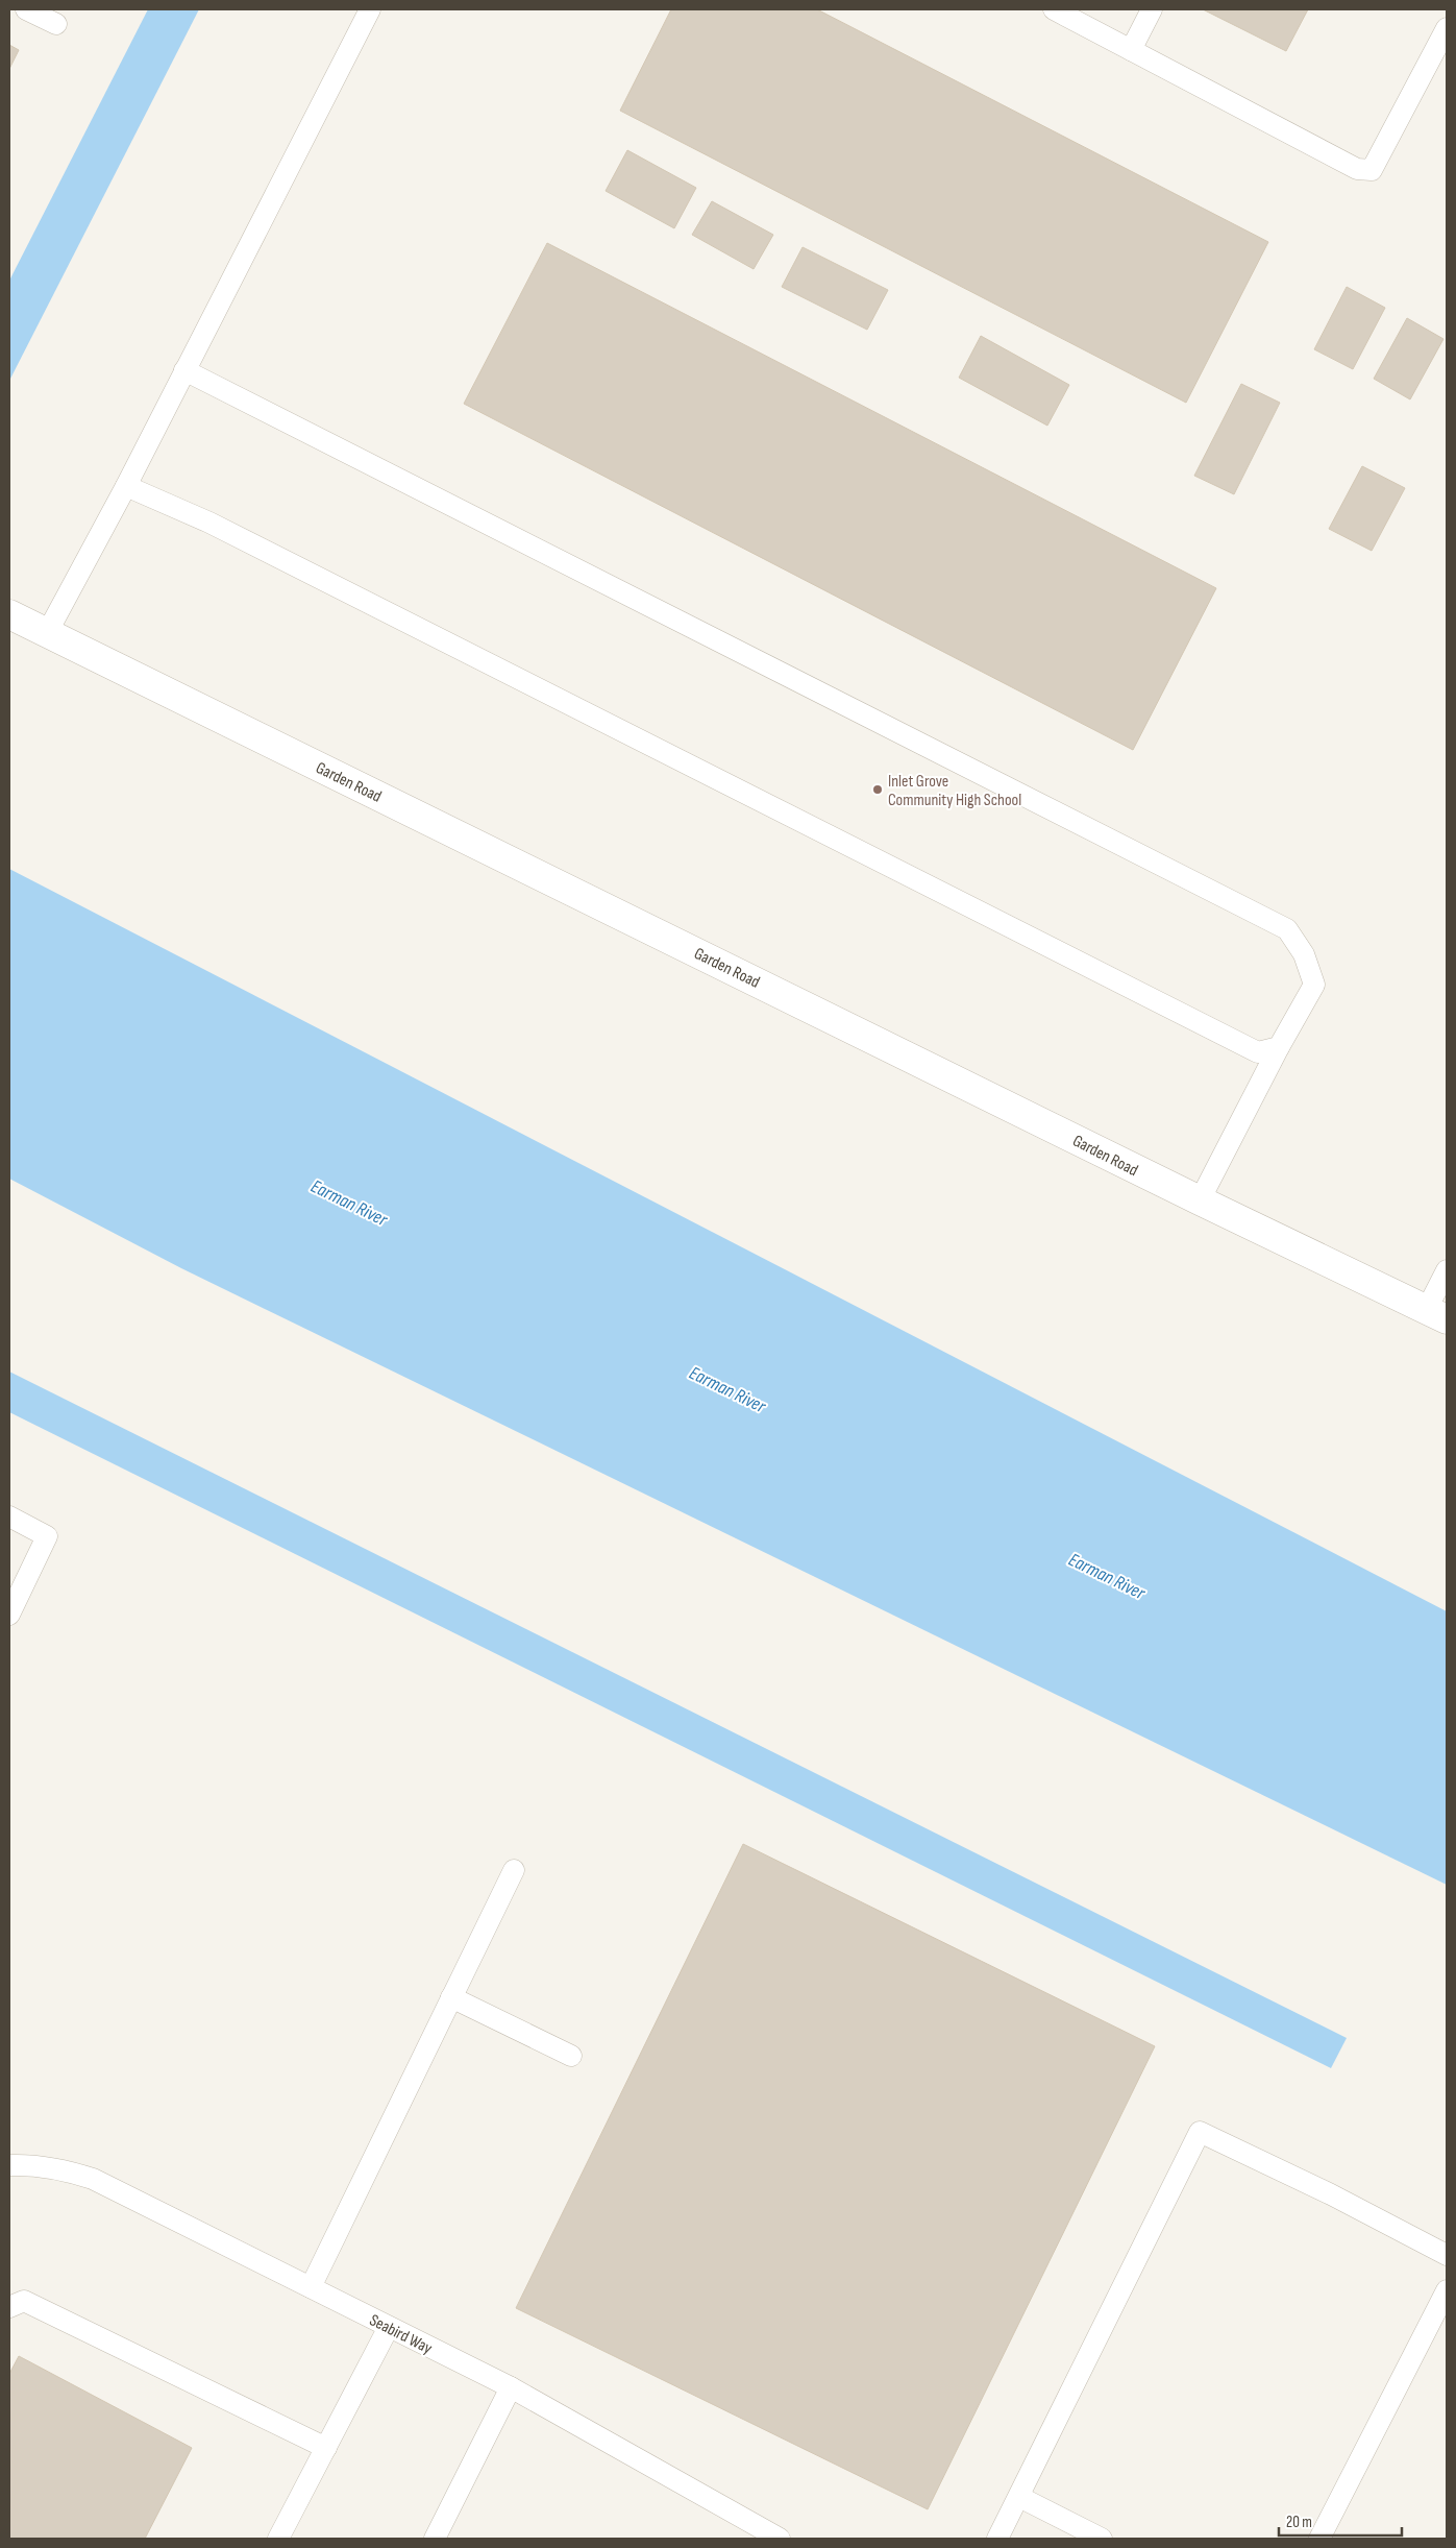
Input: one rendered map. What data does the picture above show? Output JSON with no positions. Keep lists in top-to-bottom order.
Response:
{
  "streets": {
    "street": ["Garden Road"],
    "lane": ["Seabird Way"]
  },
  "water": ["Earman River"],
  "places": ["Inlet Grove Community High School"],
  "scale_bar": "20 m"
}
